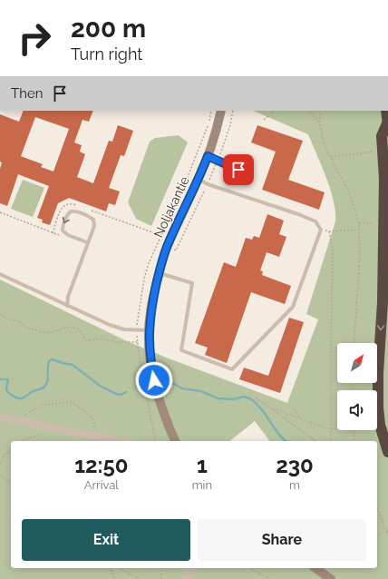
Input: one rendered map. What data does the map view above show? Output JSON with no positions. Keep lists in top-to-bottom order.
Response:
{
  "streets": {
    "main road": ["Noljakantie"]
  },
  "north": "top right",
  "page": {
    "turn": ["200 m", "Turn right"],
    "then": "Then",
    "eta": [
      "12:50",
      "Arrival",
      "1",
      "min",
      "230",
      "m"
    ],
    "buttons": ["Exit", "Share"]
  }
}
